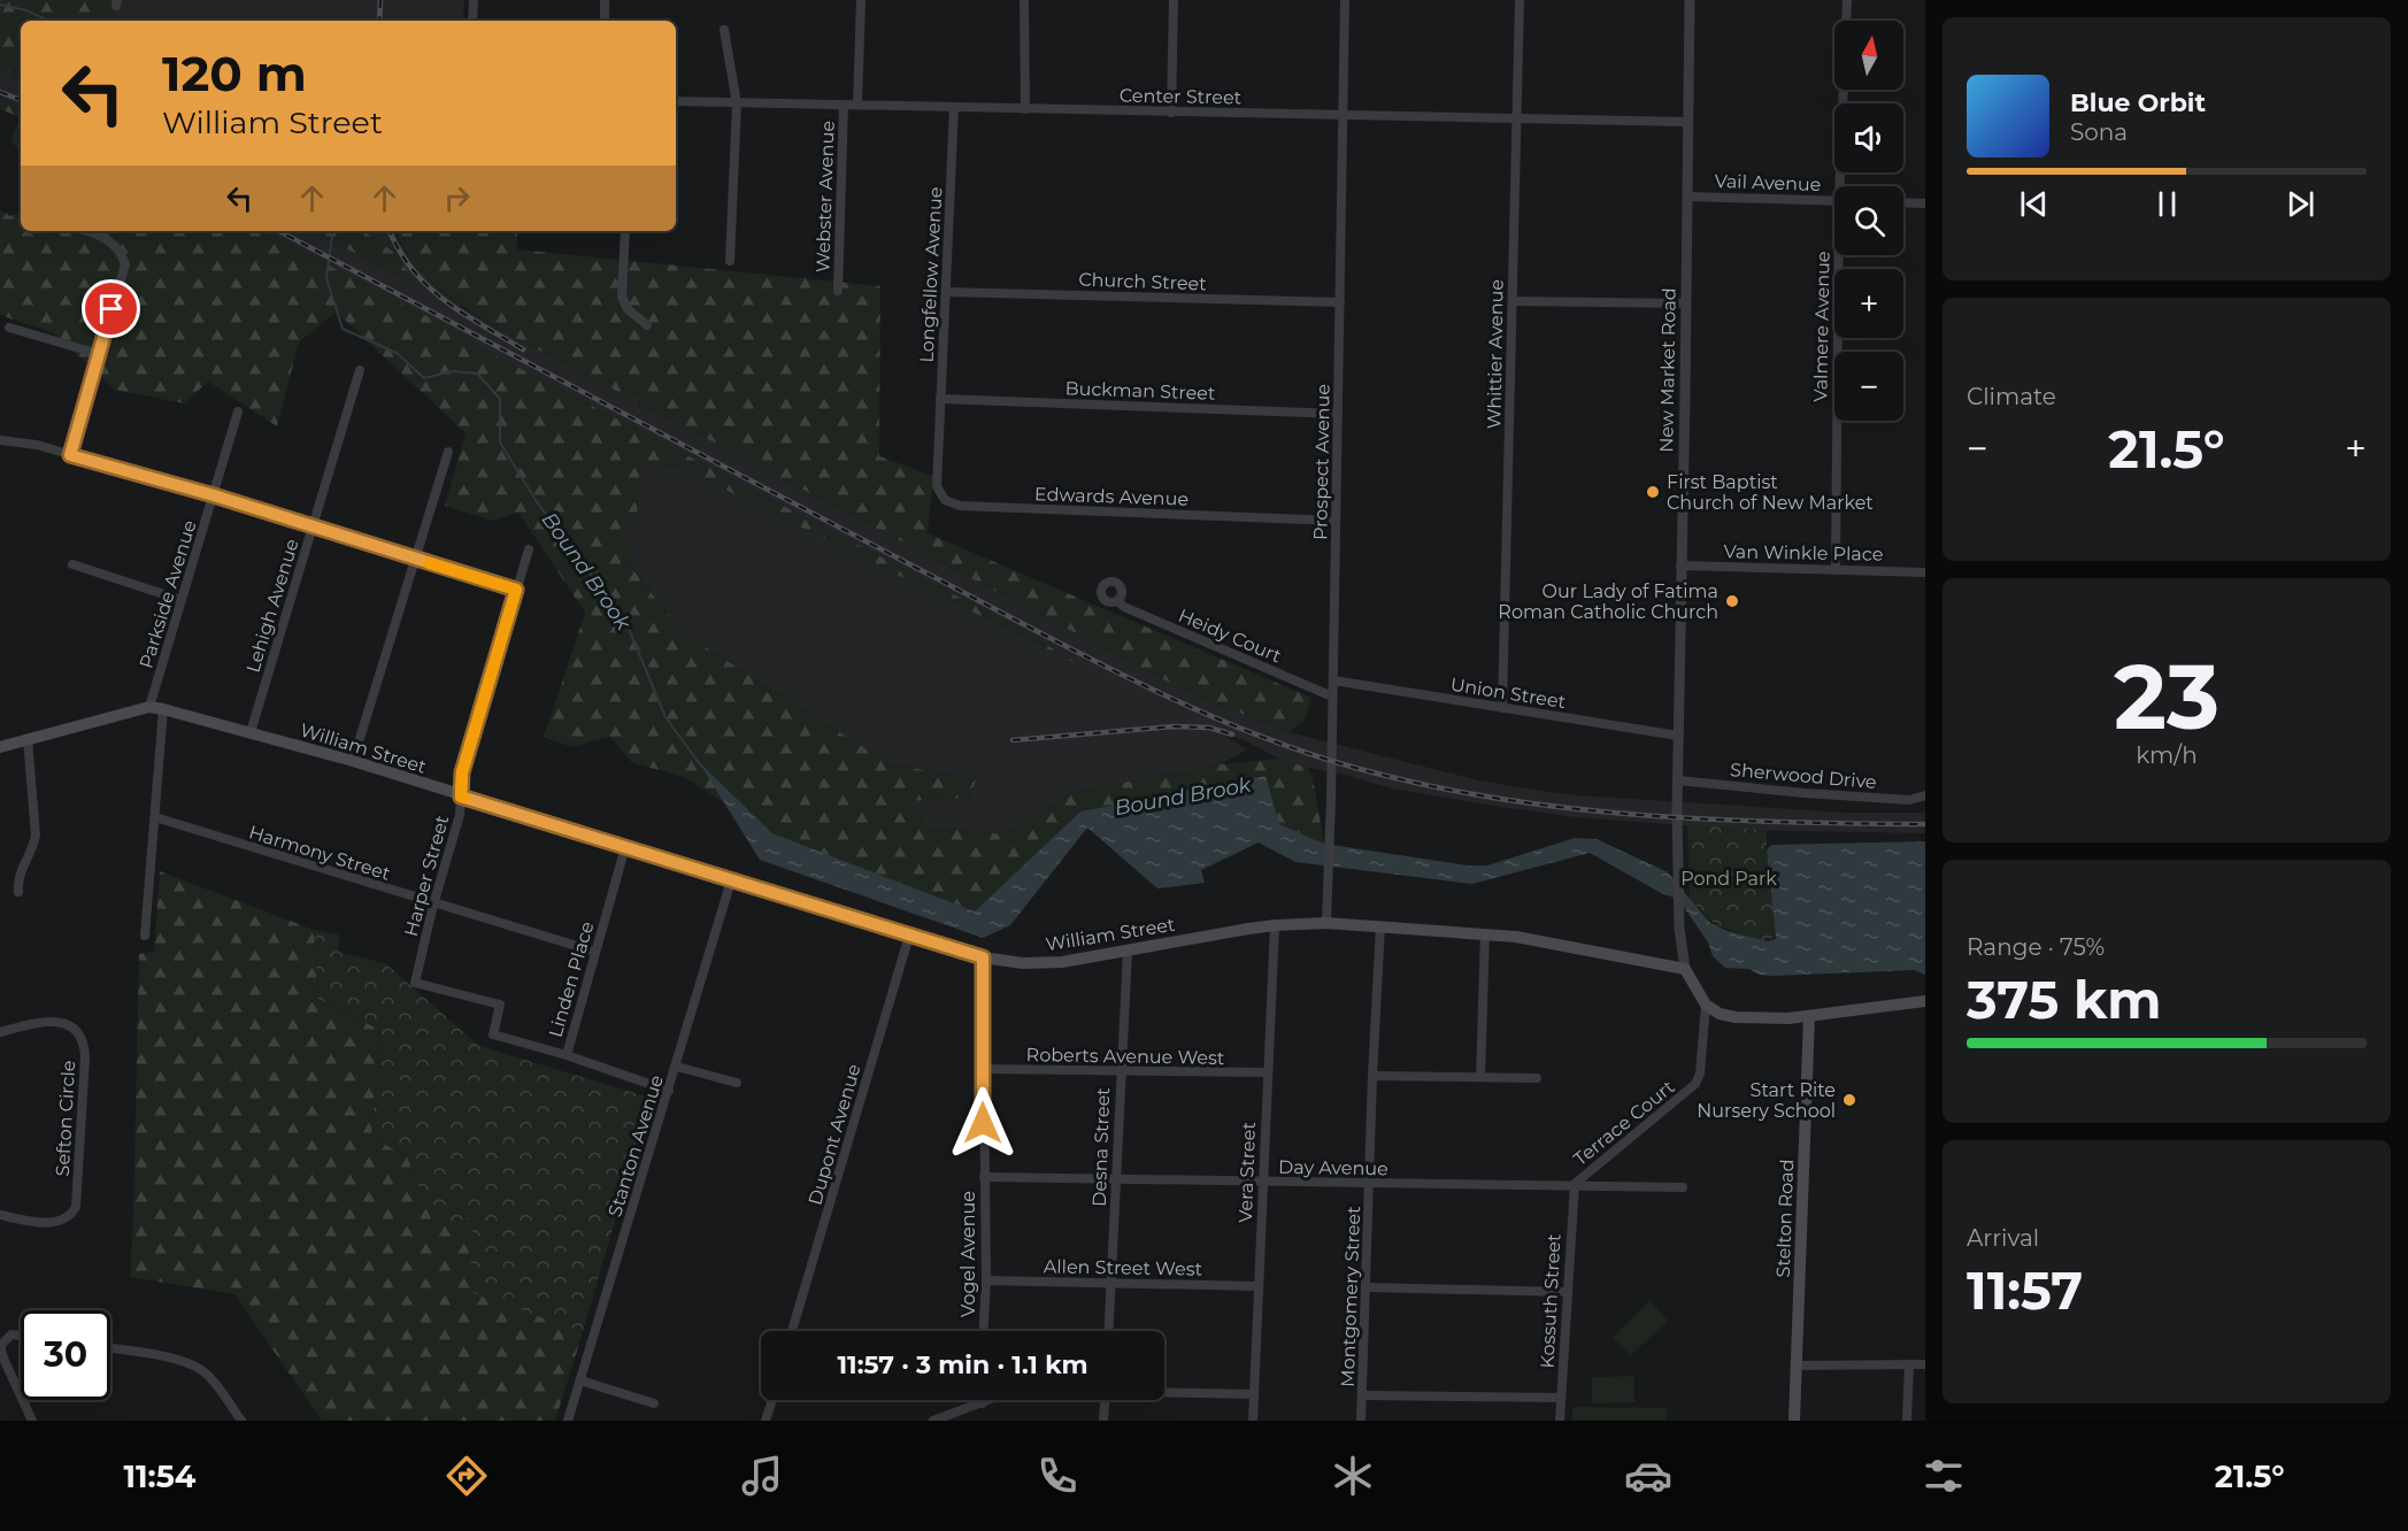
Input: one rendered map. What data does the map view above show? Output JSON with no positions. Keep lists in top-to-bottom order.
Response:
{
  "streets": {
    "main road": ["William Street", "Stelton Road"],
    "street": [
      "Center Street",
      "Vail Avenue",
      "Webster Avenue",
      "Longfellow Avenue",
      "Church Street",
      "Valmere Avenue",
      "Whittier Avenue",
      "New Market Road",
      "Buckman Street",
      "Prospect Avenue",
      "Edwards Avenue",
      "Van Winkle Place",
      "Parkside Avenue",
      "Lehigh Avenue",
      "Heidy Court",
      "Union Street",
      "Sherwood Drive",
      "Harmony Street",
      "Harper Street",
      "Linden Place",
      "Roberts Avenue West",
      "Sefton Circle",
      "Terrace Court",
      "Dupont Avenue",
      "Stanton Avenue",
      "Desna Street",
      "Day Avenue",
      "Vera Street",
      "Vogel Avenue",
      "Allen Street West",
      "Montgomery Street",
      "Kossuth Street"
    ]
  },
  "crossings": [
    ["Center Street", "Webster Avenue"],
    ["Center Street", "Longfellow Avenue"],
    ["Center Street", "Whittier Avenue"],
    ["Center Street", "New Market Road"],
    ["Center Street", "Prospect Avenue"],
    ["Vail Avenue", "New Market Road"],
    ["Longfellow Avenue", "Church Street"],
    ["Longfellow Avenue", "Buckman Street"],
    ["Longfellow Avenue", "Edwards Avenue"],
    ["Church Street", "Prospect Avenue"],
    ["Valmere Avenue", "Van Winkle Place"],
    ["Whittier Avenue", "Union Street"],
    ["New Market Road", "Van Winkle Place"],
    ["New Market Road", "Union Street"],
    ["New Market Road", "William Street"],
    ["New Market Road", "Sherwood Drive"],
    ["Buckman Street", "Prospect Avenue"],
    ["Prospect Avenue", "Edwards Avenue"],
    ["Prospect Avenue", "Heidy Court"],
    ["Prospect Avenue", "Union Street"],
    ["Prospect Avenue", "William Street"],
    ["Parkside Avenue", "William Street"],
    ["Lehigh Avenue", "William Street"],
    ["William Street", "Harper Street"],
    ["William Street", "Linden Place"],
    ["William Street", "Dupont Avenue"],
    ["William Street", "Stanton Avenue"],
    ["William Street", "Desna Street"],
    ["William Street", "Vera Street"],
    ["William Street", "Vogel Avenue"],
    ["William Street", "Montgomery Street"],
    ["Harmony Street", "Harper Street"],
    ["Harmony Street", "Linden Place"],
    ["Harper Street", "Linden Place"],
    ["Linden Place", "Stanton Avenue"],
    ["Roberts Avenue West", "Desna Street"],
    ["Roberts Avenue West", "Vera Street"],
    ["Roberts Avenue West", "Vogel Avenue"],
    ["Terrace Court", "Day Avenue"],
    ["Terrace Court", "Kossuth Street"],
    ["Desna Street", "Day Avenue"],
    ["Desna Street", "Allen Street West"],
    ["Day Avenue", "Vera Street"],
    ["Day Avenue", "Vogel Avenue"],
    ["Day Avenue", "Montgomery Street"],
    ["Day Avenue", "Kossuth Street"],
    ["Vera Street", "Allen Street West"],
    ["Vogel Avenue", "Allen Street West"]
  ],
  "water": ["Bound Brook"],
  "parks": ["Pond Park"],
  "places": ["First Baptist Church of New Market", "Our Lady of Fatima Roman Catholic Church", "Start Rite Nursery School"],
  "north": "top",
  "page": {
    "map_buttons": ["+", "−"],
    "turn": ["120 m", "William Street"],
    "song": ["Blue Orbit", "Sona"],
    "tile": [
      "Climate",
      ["23", "km/h"],
      ["Range · 75%", "375 km"],
      ["Arrival", "11:57"]
    ],
    "heat": ["−", "21.5°", "+"],
    "limit": "30",
    "trip": "11:57 · 3 min · 1.1 km",
    "tabs": ["11:54", "21.5°"]
  }
}
